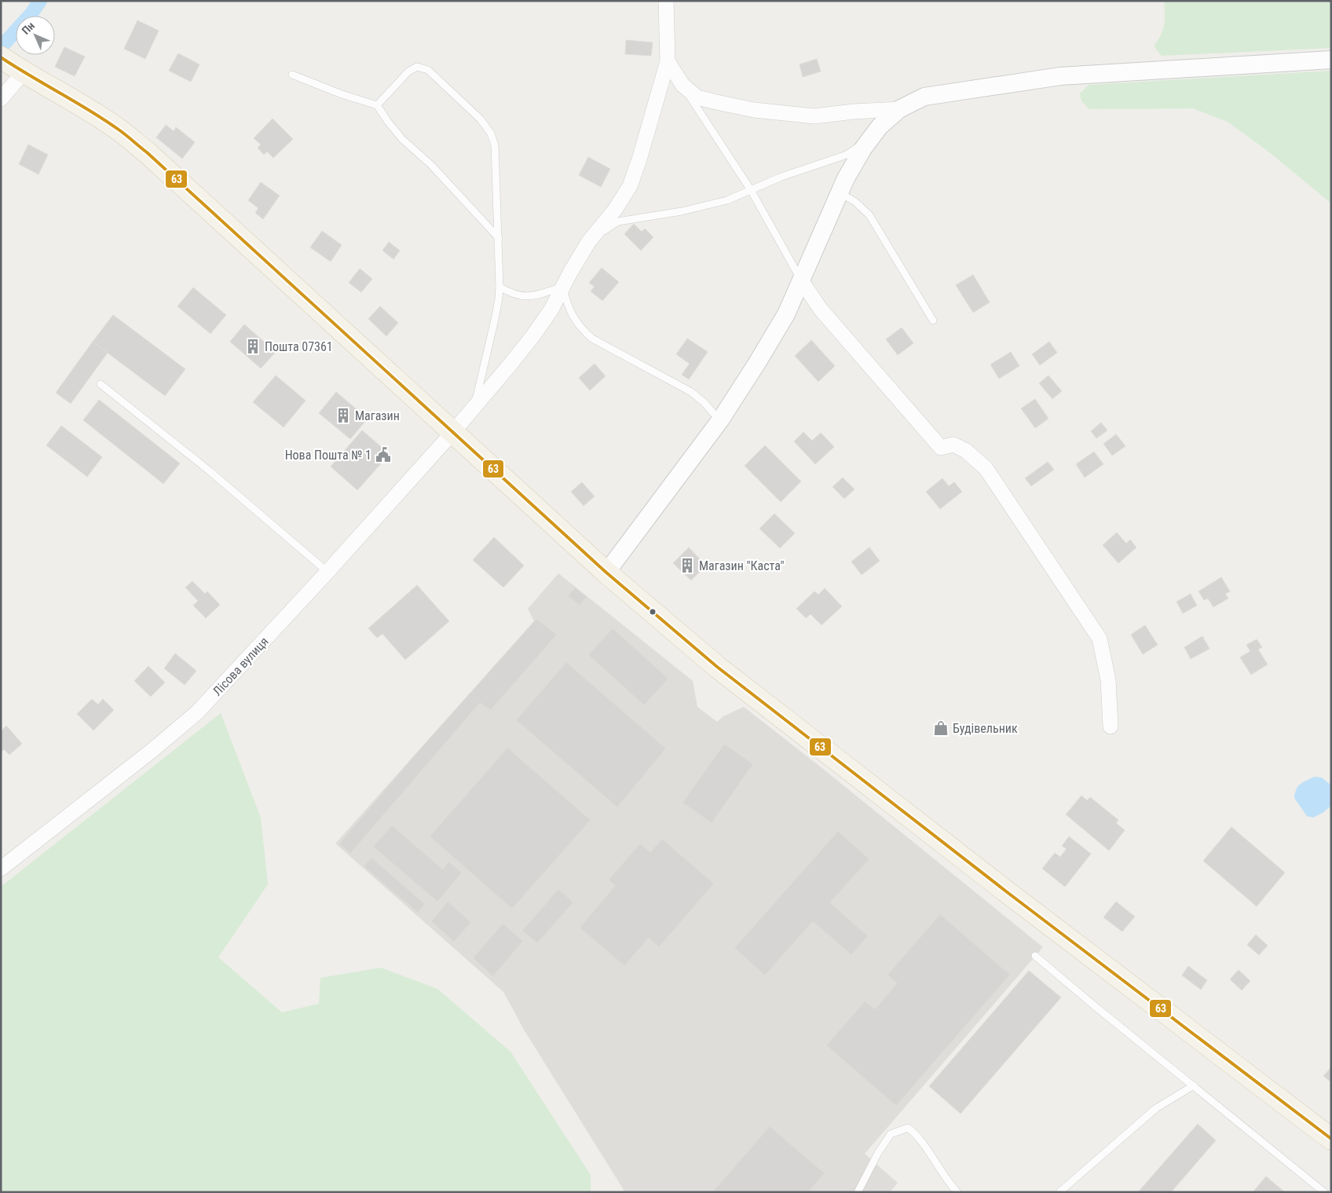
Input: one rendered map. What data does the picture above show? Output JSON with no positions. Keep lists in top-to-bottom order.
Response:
{
  "streets": {
    "street": ["Лісова вулиця"]
  },
  "places": {
    "building": ["Пошта 07361", "Магазин", "Магазин \"Каста\""],
    "public building": ["Нова Пошта № 1"],
    "shop": ["Будівельник"]
  },
  "lines": ["transit line 63"],
  "north": "top left"
}
